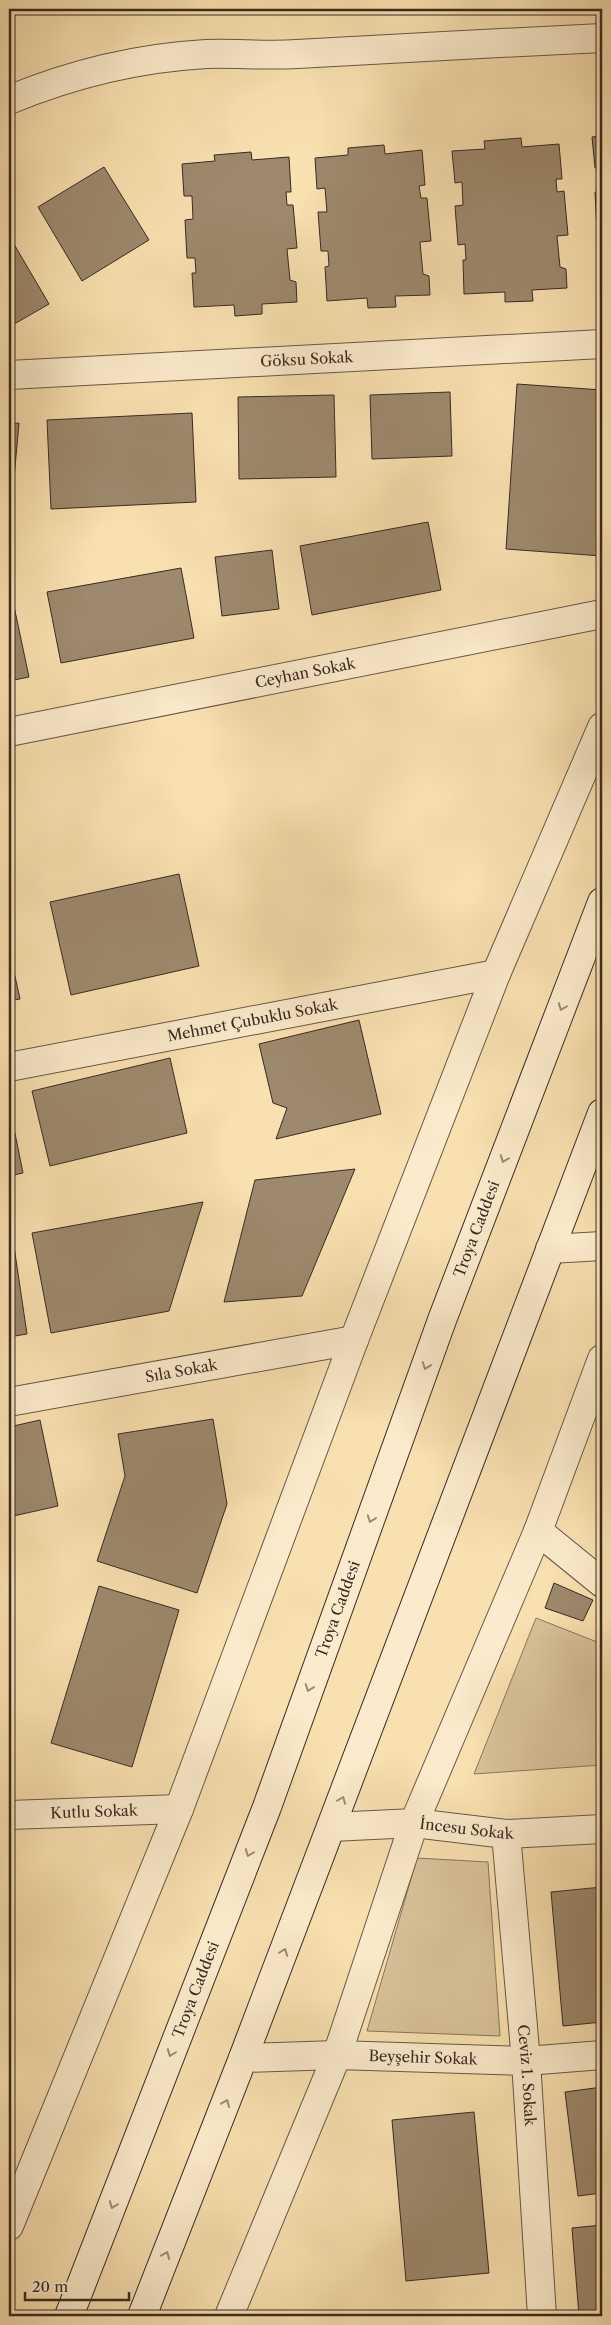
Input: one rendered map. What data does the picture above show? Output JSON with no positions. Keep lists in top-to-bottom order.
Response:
{
  "streets": {
    "street": [
      "Göksu Sokak",
      "Ceyhan Sokak",
      "Mehmet Çubuklu Sokak",
      "Troya Caddesi",
      "Sıla Sokak",
      "Kutlu Sokak",
      "İncesu Sokak",
      "Beyşehir Sokak",
      "Ceviz 1. Sokak"
    ]
  },
  "crossings": [
    ["İncesu Sokak", "Ceviz 1. Sokak"],
    ["Beyşehir Sokak", "Ceviz 1. Sokak"]
  ],
  "scale_bar": "20 m"
}
